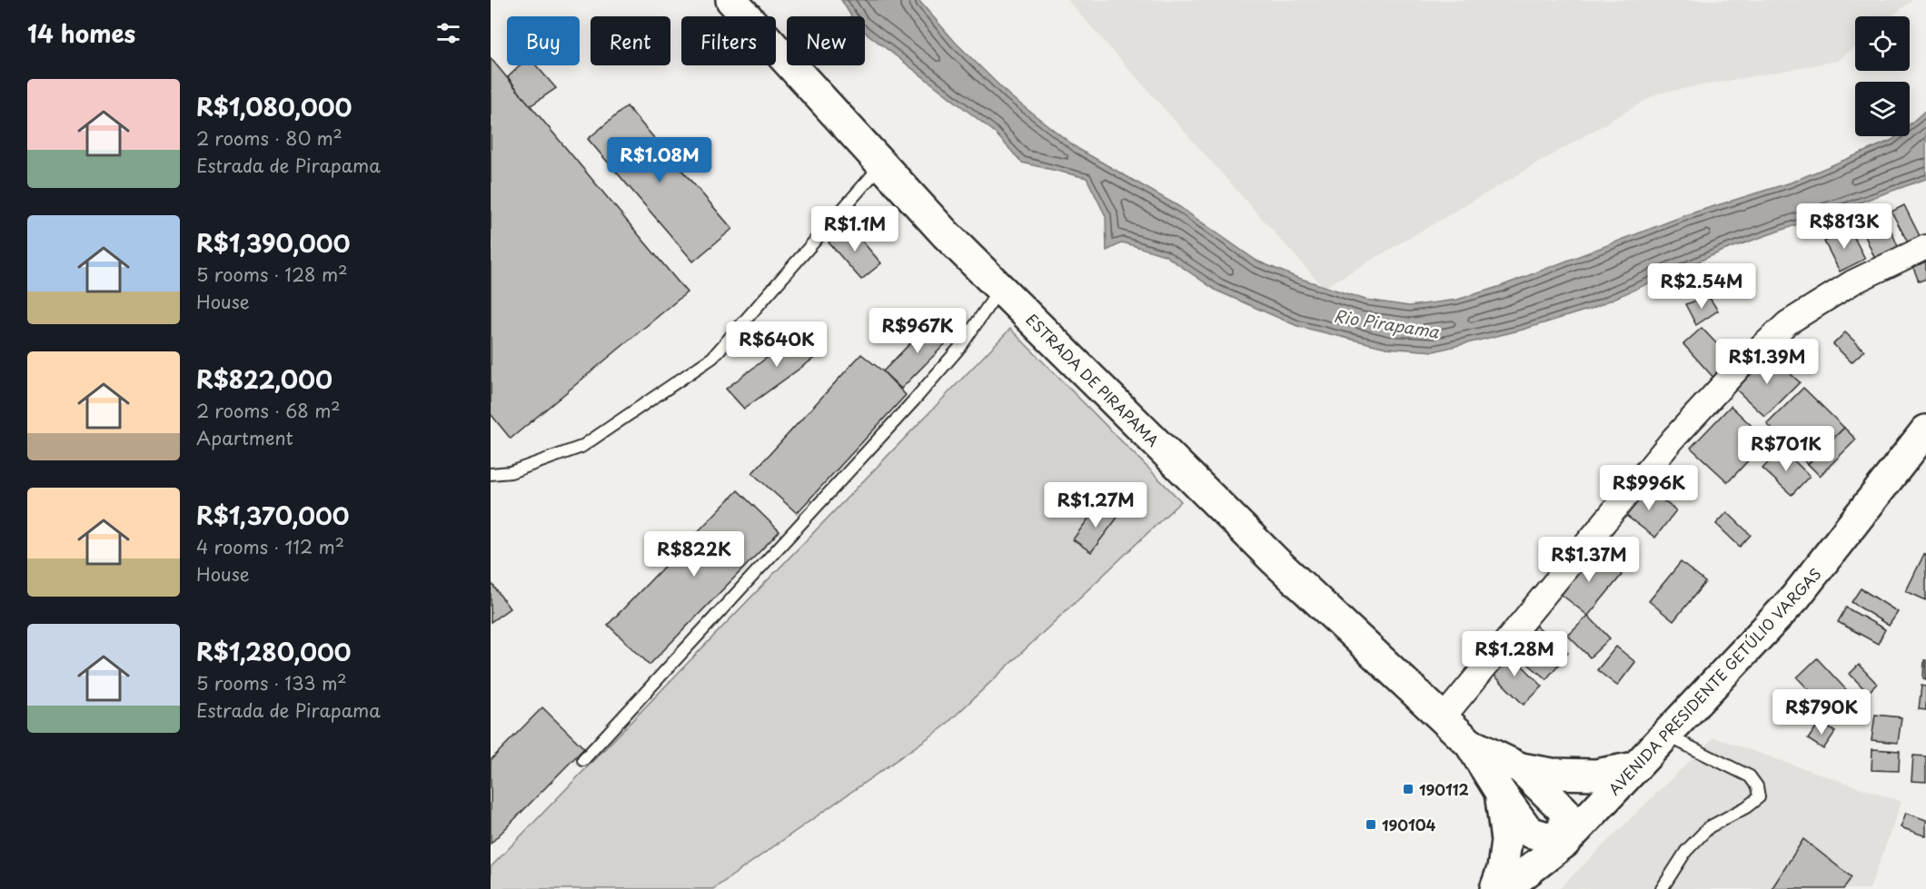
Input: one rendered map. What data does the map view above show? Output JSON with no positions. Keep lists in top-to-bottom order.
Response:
{
  "streets": {
    "main road": ["ESTRADA DE PIRAPAMA", "AVENIDA PRESIDENTE GETÚLIO VARGAS"]
  },
  "crossings": [
    ["ESTRADA DE PIRAPAMA", "AVENIDA PRESIDENTE GETÚLIO VARGAS"]
  ],
  "water": ["Rio Pirapama"],
  "places": {
    "transit": ["190112", "190104"]
  },
  "page": {
    "heading": "14 homes",
    "chip": [
      "Buy",
      "Rent",
      "Filters",
      "New"
    ],
    "list": [
      {
        "name": "R$1,080,000",
        "note": "2 rooms · 80 m² · Estrada de Pirapama"
      },
      {
        "name": "R$1,390,000",
        "note": "5 rooms · 128 m² · House"
      },
      {
        "name": "R$822,000",
        "note": "2 rooms · 68 m² · Apartment"
      },
      {
        "name": "R$1,370,000",
        "note": "4 rooms · 112 m² · House"
      },
      {
        "name": "R$1,280,000",
        "note": "5 rooms · 133 m² · Estrada de Pirapama"
      }
    ],
    "price": [
      "R$1.08M",
      "R$813K",
      "R$1.1M",
      "R$2.54M",
      "R$967K",
      "R$640K",
      "R$1.39M",
      "R$701K",
      "R$996K",
      "R$1.27M",
      "R$822K",
      "R$1.37M",
      "R$1.28M",
      "R$790K"
    ]
  }
}
